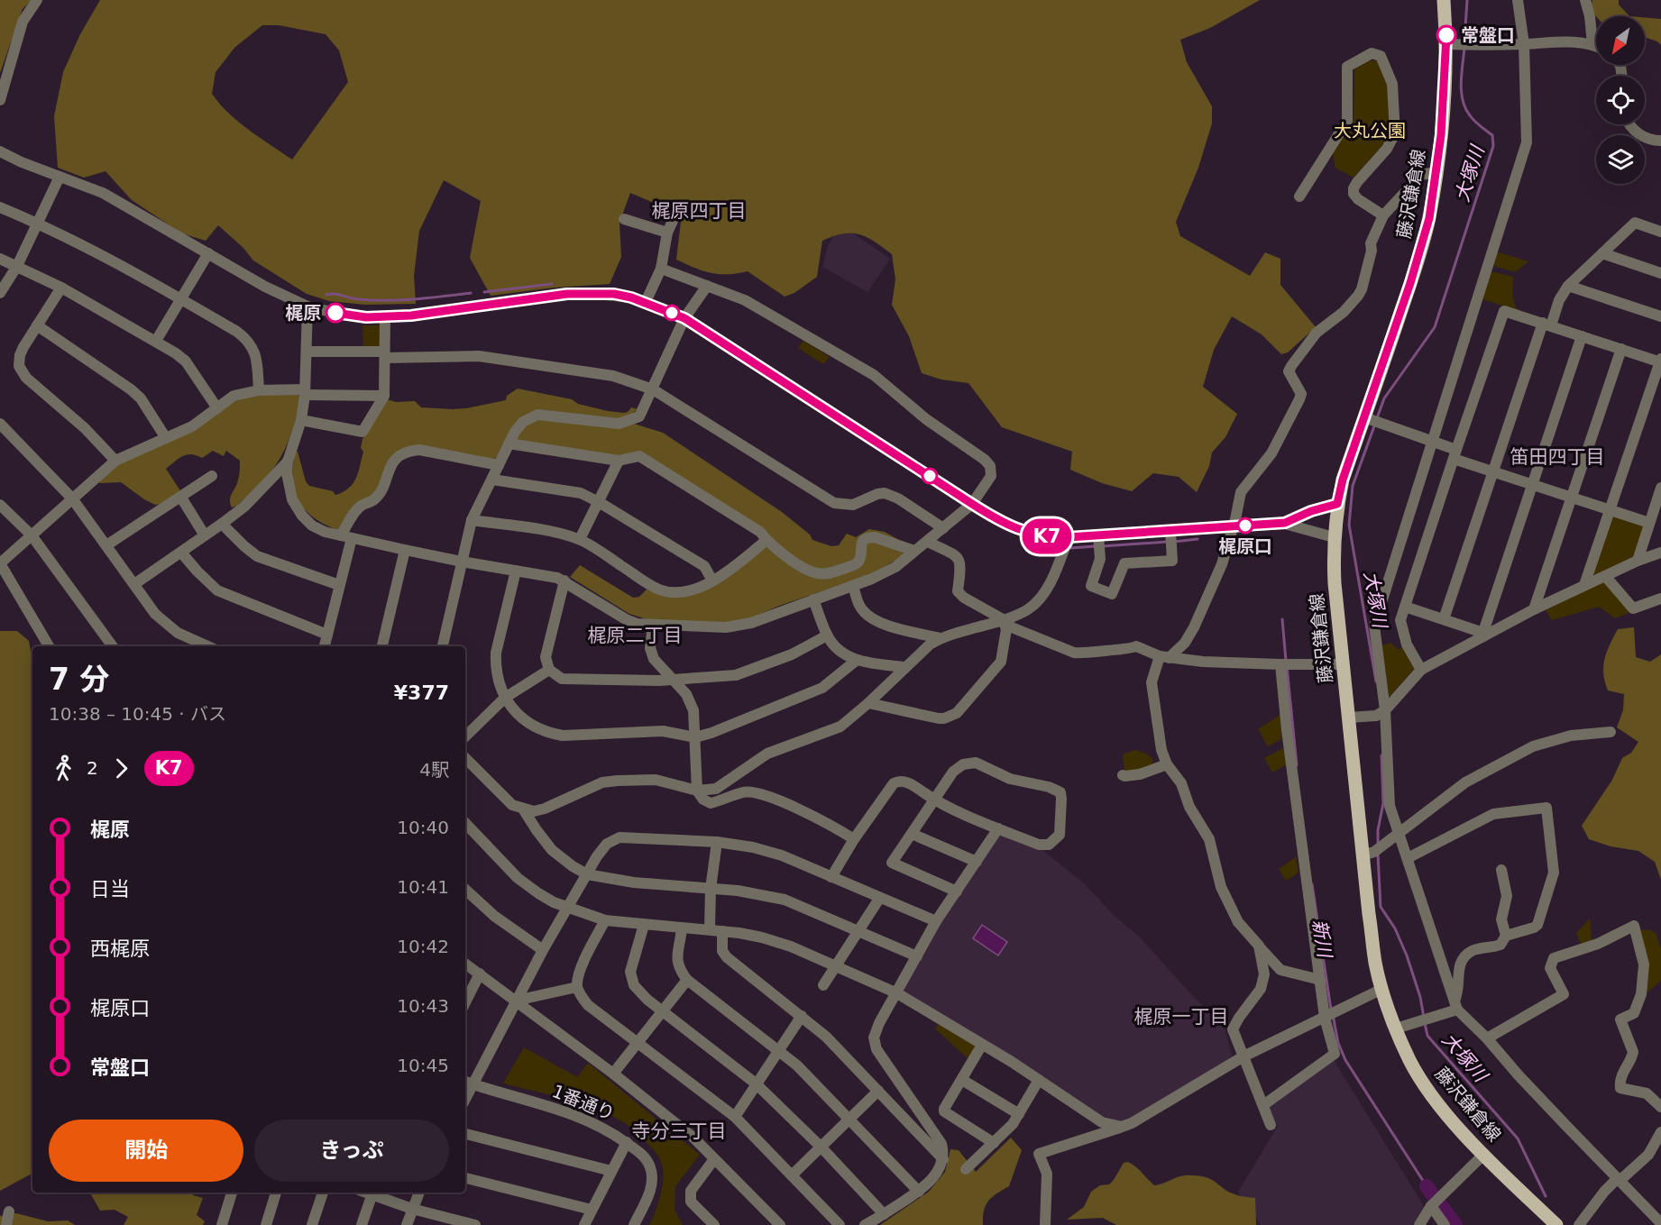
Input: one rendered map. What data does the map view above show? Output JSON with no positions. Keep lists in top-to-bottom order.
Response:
{
  "streets": {
    "main road": ["藤沢鎌倉線"],
    "street": ["1番通り"]
  },
  "districts": [
    "梶原四丁目",
    "笛田四丁目",
    "梶原二丁目",
    "梶原一丁目",
    "寺分三丁目"
  ],
  "water": ["大塚川", "新川"],
  "parks": ["大丸公園"],
  "places": ["常盤口", "梶原", "梶原口"],
  "lines": ["bus line K7"],
  "north": "bottom left",
  "page": {
    "on_map": "K7",
    "heading": ["7 分", "10:38 – 10:45 · バス", "¥377"],
    "legs": ["2", "K7", "4駅"],
    "list": [
      {
        "name": "梶原",
        "value": "10:40"
      },
      {
        "name": "日当",
        "value": "10:41"
      },
      {
        "name": "西梶原",
        "value": "10:42"
      },
      {
        "name": "梶原口",
        "value": "10:43"
      },
      {
        "name": "常盤口",
        "value": "10:45"
      }
    ],
    "buttons": ["開始", "きっぷ"]
  }
}
